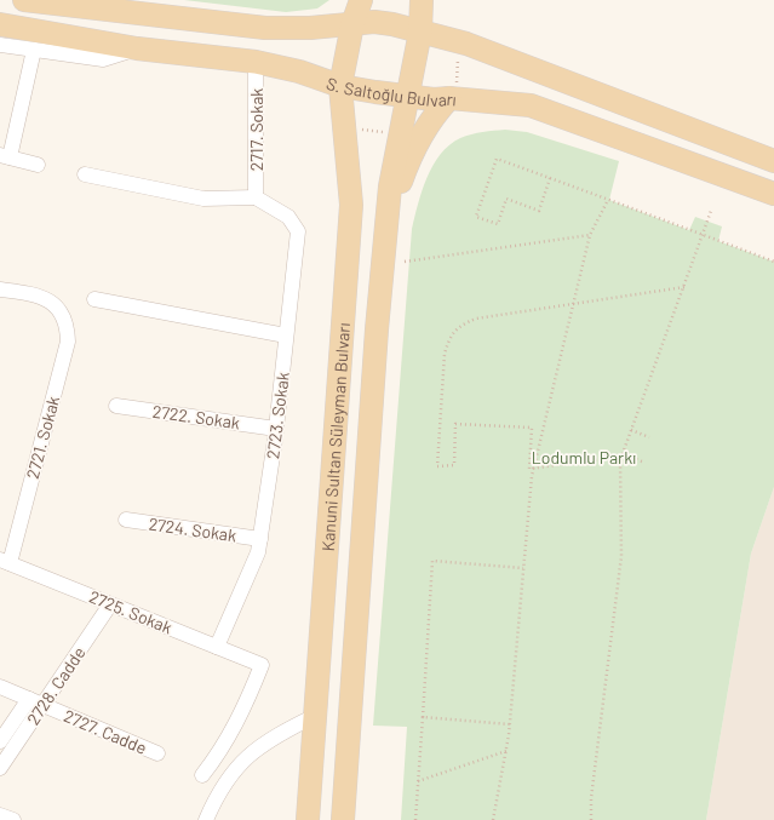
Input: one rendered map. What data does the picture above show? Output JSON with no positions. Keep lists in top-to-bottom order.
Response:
{
  "streets": {
    "main road": ["S. Saltoğlu Bulvarı", "Kanuni Sultan Süleyman Bulvarı"],
    "street": [
      "2717. Sokak",
      "2723. Sokak",
      "2722. Sokak",
      "2721. Sokak",
      "2724. Sokak",
      "2725. Sokak",
      "2728. Cadde",
      "2727. Cadde"
    ]
  },
  "crossings": [
    ["S. Saltoğlu Bulvarı", "2717. Sokak"],
    ["S. Saltoğlu Bulvarı", "Kanuni Sultan Süleyman Bulvarı"],
    ["2717. Sokak", "2723. Sokak"],
    ["2723. Sokak", "2722. Sokak"],
    ["2723. Sokak", "2724. Sokak"],
    ["2723. Sokak", "2725. Sokak"],
    ["2721. Sokak", "2725. Sokak"],
    ["2725. Sokak", "2728. Cadde"],
    ["2728. Cadde", "2727. Cadde"]
  ],
  "parks": ["Lodumlu Parkı"]
}
